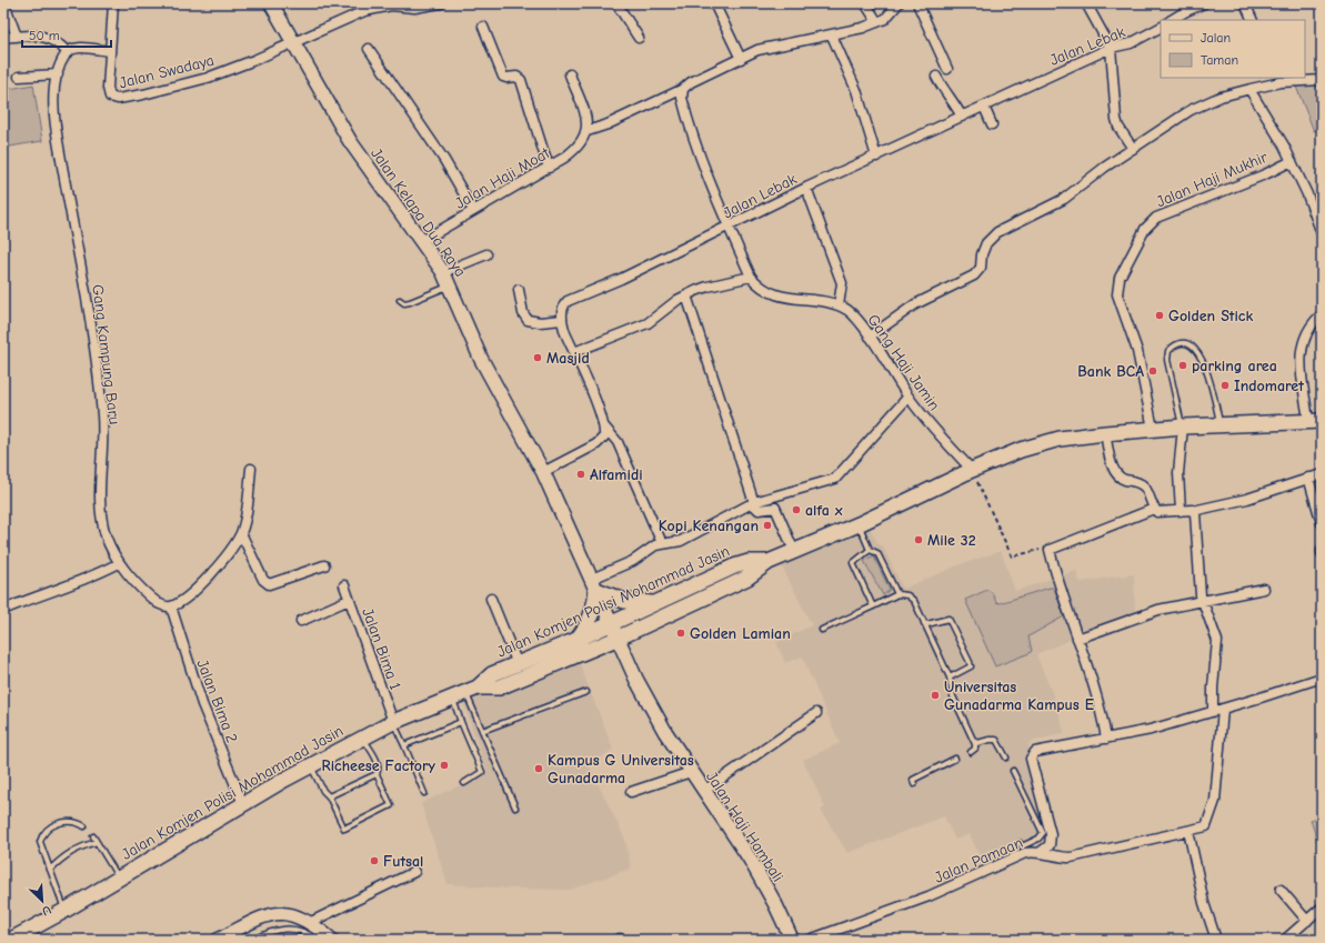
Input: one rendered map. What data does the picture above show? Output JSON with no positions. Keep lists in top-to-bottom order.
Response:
{
  "streets": {
    "main road": ["Jalan Kelapa Dua Raya", "Jalan Komjen Polisi Mohammad Jasin", "Jalan Haji Hambali"],
    "street": [
      "Jalan Lebak",
      "Jalan Swadaya",
      "Jalan Haji Moat",
      "Jalan Haji Mukhir",
      "Gang Kampung Baru",
      "Gang Haji Jamin",
      "Jalan Bima 1",
      "Jalan Bima 2",
      "Jalan Pamaan"
    ]
  },
  "crossings": [
    ["Jalan Lebak", "Gang Haji Jamin"],
    ["Jalan Swadaya", "Jalan Kelapa Dua Raya"],
    ["Jalan Haji Moat", "Jalan Kelapa Dua Raya"],
    ["Jalan Haji Mukhir", "Jalan Komjen Polisi Mohammad Jasin"],
    ["Jalan Kelapa Dua Raya", "Jalan Komjen Polisi Mohammad Jasin"],
    ["Jalan Kelapa Dua Raya", "Jalan Haji Hambali"],
    ["Gang Kampung Baru", "Jalan Bima 2"],
    ["Gang Haji Jamin", "Jalan Komjen Polisi Mohammad Jasin"],
    ["Jalan Komjen Polisi Mohammad Jasin", "Jalan Bima 1"],
    ["Jalan Komjen Polisi Mohammad Jasin", "Jalan Bima 2"],
    ["Jalan Komjen Polisi Mohammad Jasin", "Jalan Haji Hambali"]
  ],
  "places": [
    "Golden Stick",
    "Masjid",
    "parking area",
    "Bank BCA",
    "Indomaret",
    "Alfamidi",
    "alfa x",
    "Kopi Kenangan",
    "Mile 32",
    "Golden Lamian",
    "Universitas Gunadarma Kampus E",
    "Richeese Factory",
    "Kampus G Universitas Gunadarma",
    "Futsal"
  ],
  "legend": ["Jalan", "Taman"],
  "scale_bar": "50 m",
  "north": "bottom right"
}
